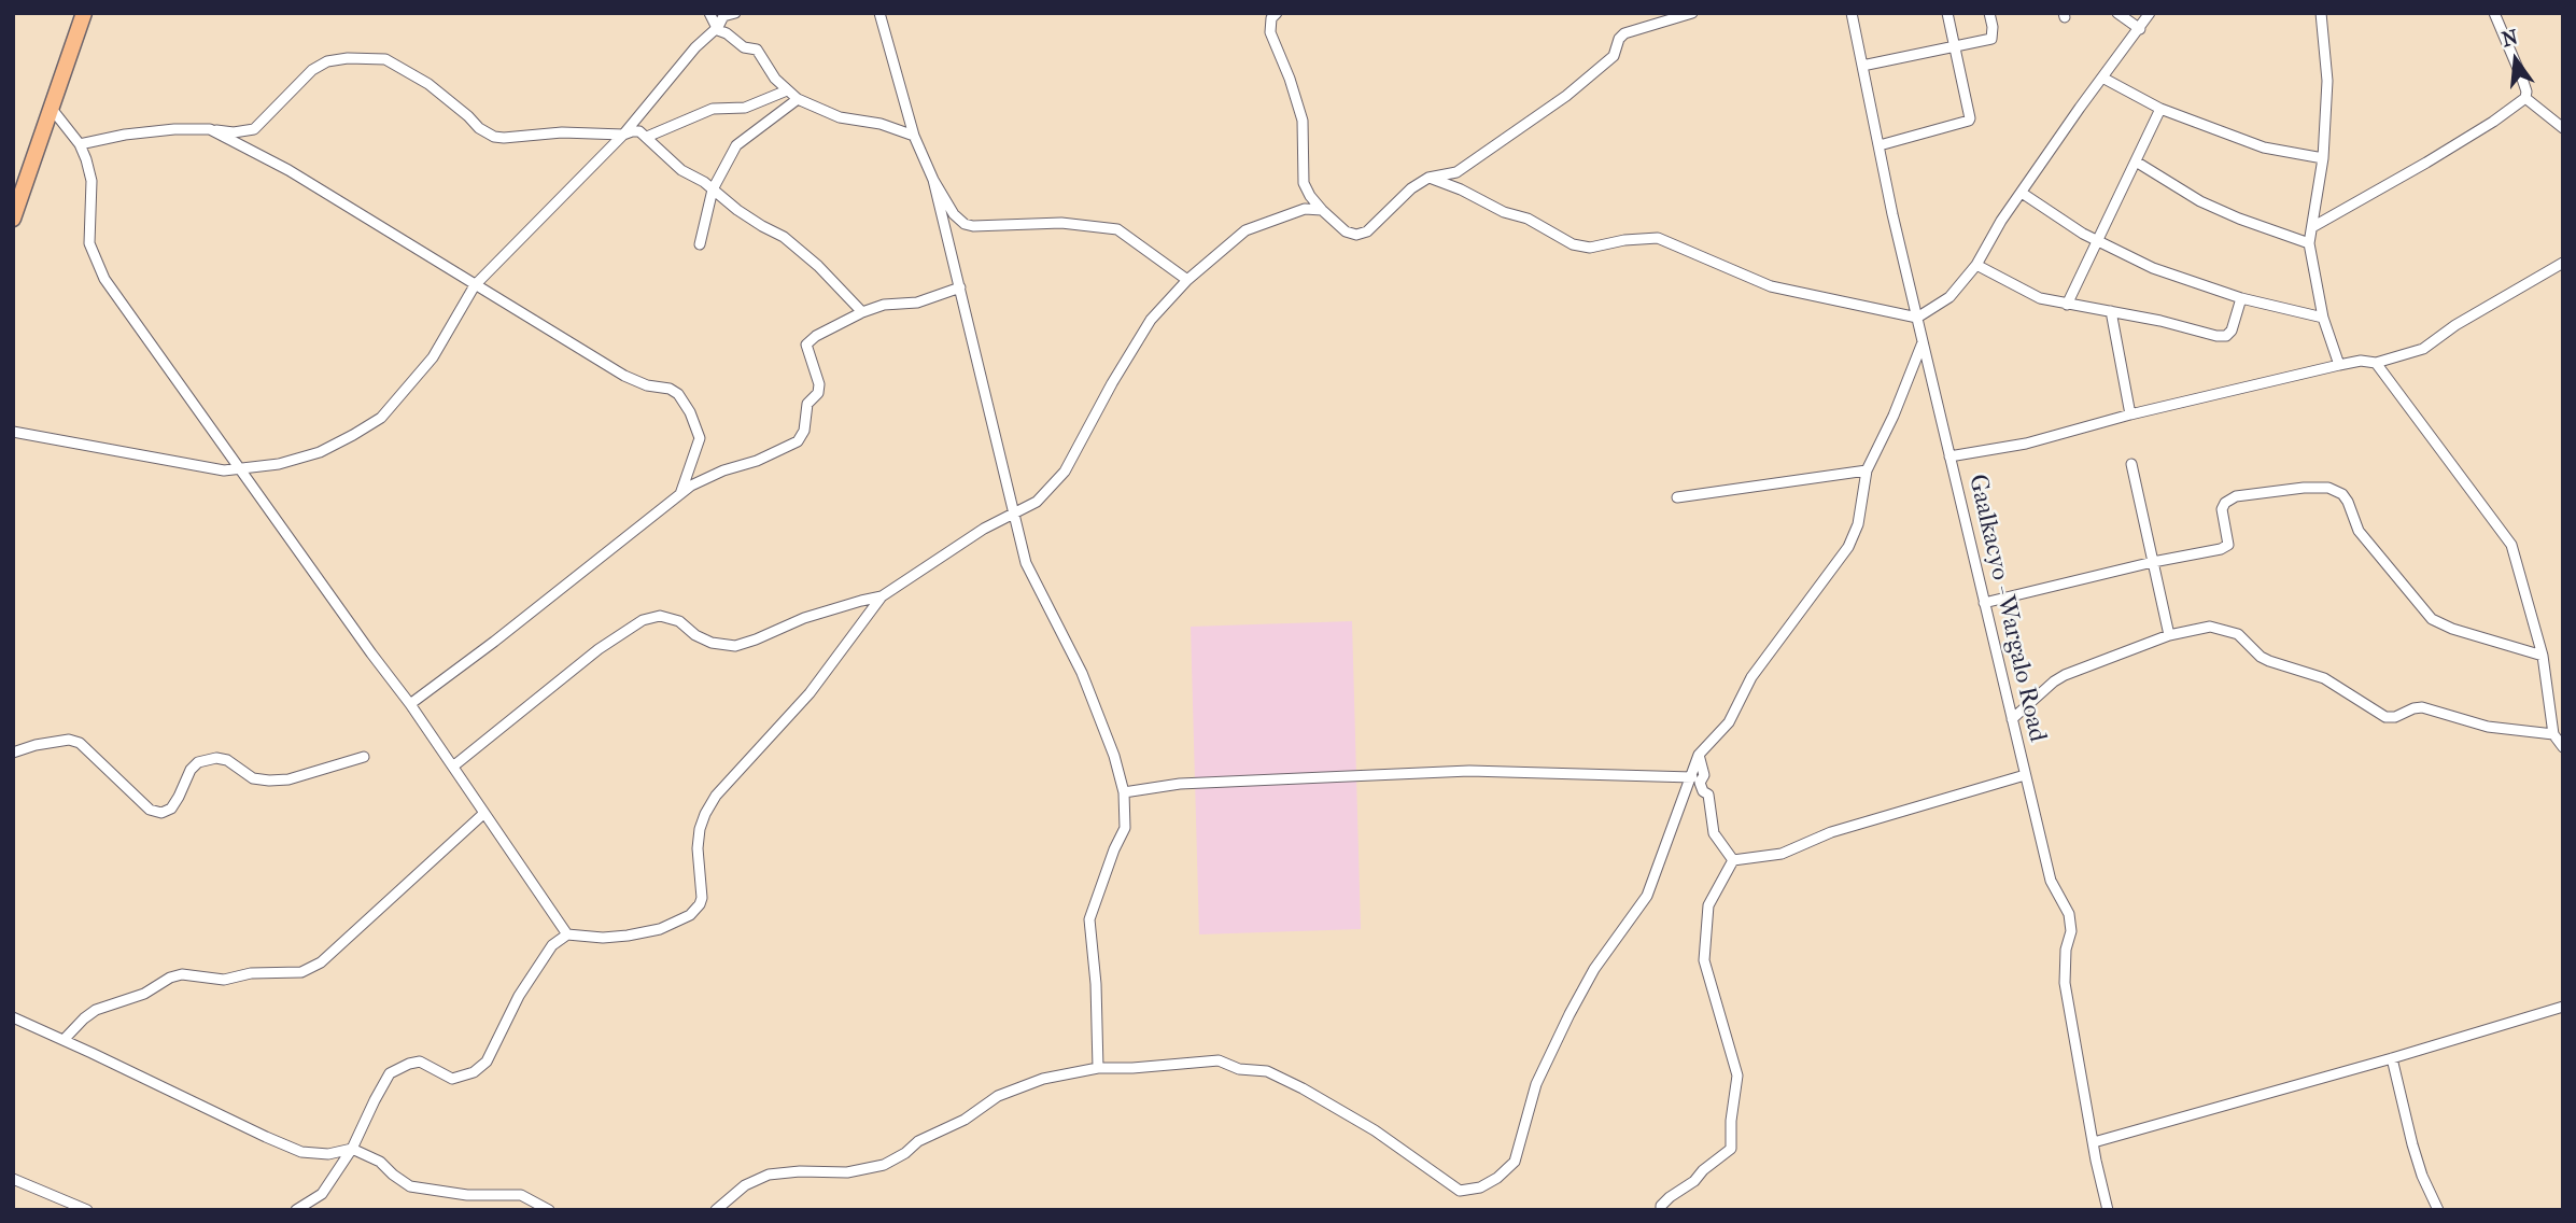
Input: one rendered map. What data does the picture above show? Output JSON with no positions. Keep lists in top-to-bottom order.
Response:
{
  "streets": {
    "street": ["Gaalkacyo - Wargalo Road"]
  },
  "north": "top"
}
